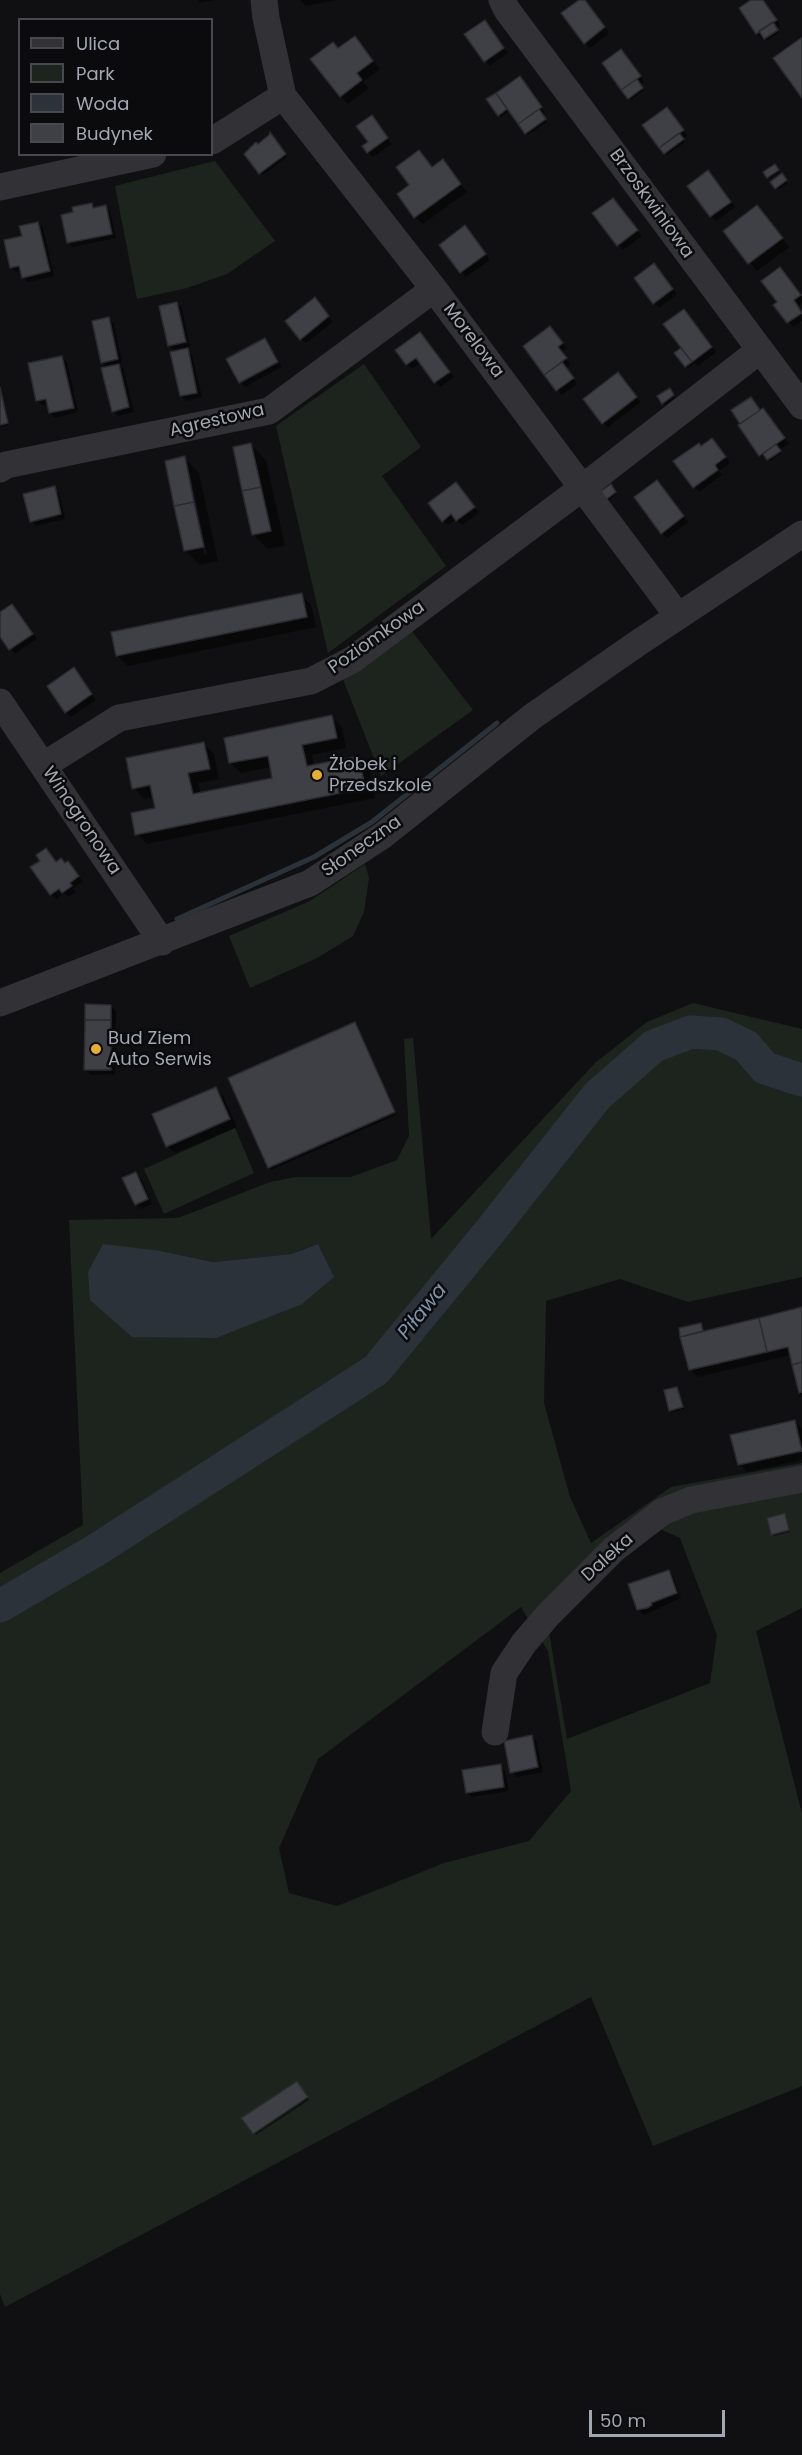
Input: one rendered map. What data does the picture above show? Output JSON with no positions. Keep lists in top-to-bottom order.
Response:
{
  "streets": {
    "street": [
      "Brzoskwiniowa",
      "Morelowa",
      "Agrestowa",
      "Poziomkowa",
      "Winogronowa",
      "Słoneczna",
      "Daleka"
    ]
  },
  "crossings": [
    ["Morelowa", "Agrestowa"],
    ["Morelowa", "Poziomkowa"],
    ["Morelowa", "Słoneczna"],
    ["Poziomkowa", "Winogronowa"],
    ["Winogronowa", "Słoneczna"]
  ],
  "water": ["Piława"],
  "places": ["Żłobek i Przedszkole", "Bud Ziem Auto Serwis"],
  "legend": [
    "Ulica",
    "Park",
    "Woda",
    "Budynek"
  ],
  "scale_bar": "50 m"
}
